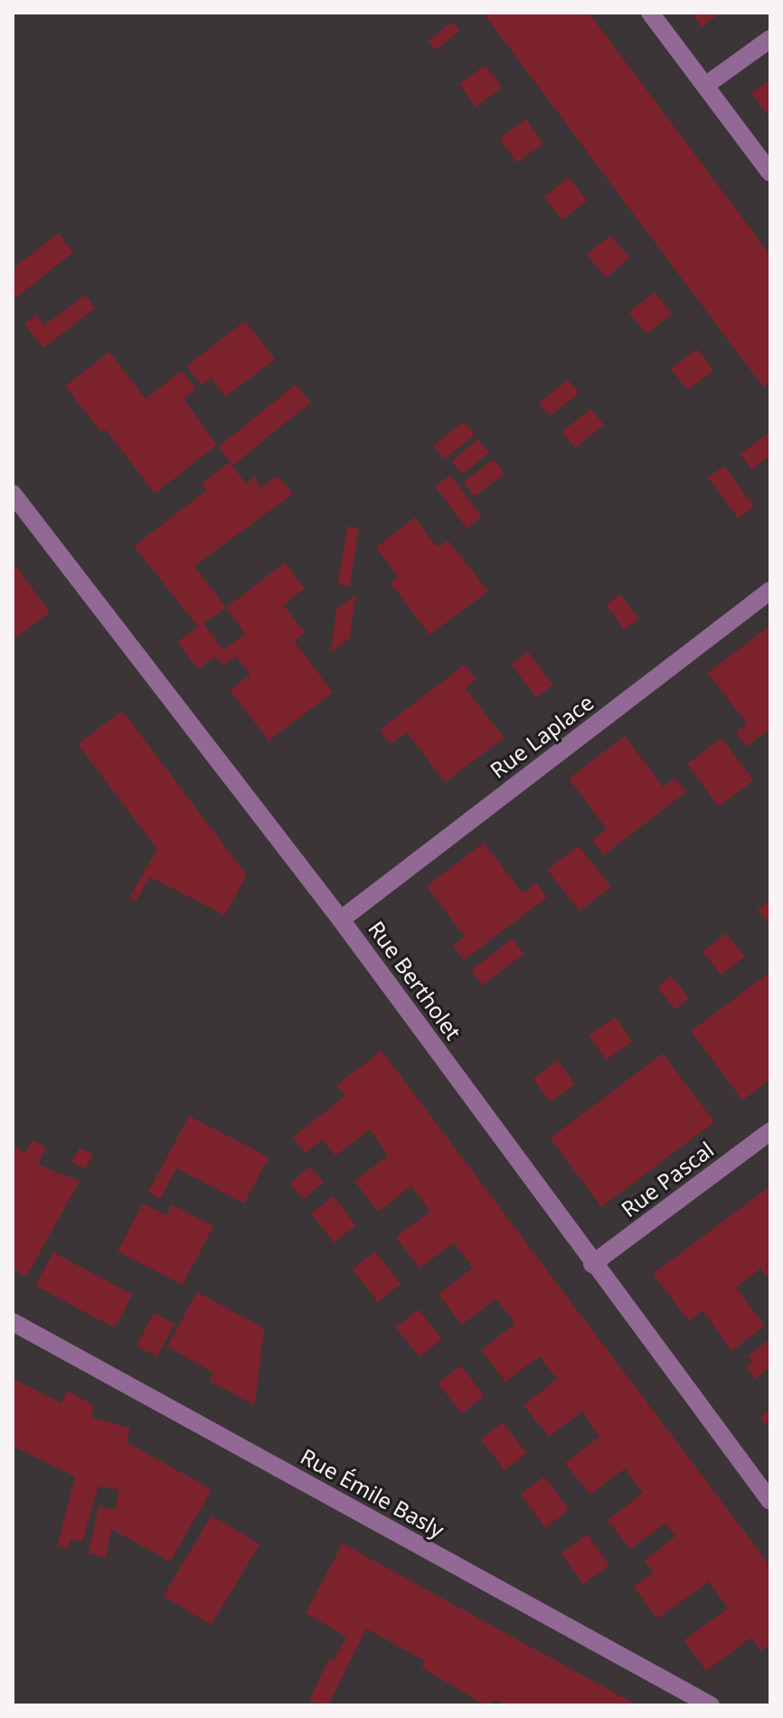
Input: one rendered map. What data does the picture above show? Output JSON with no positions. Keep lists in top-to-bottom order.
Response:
{
  "streets": {
    "street": [
      "Rue Laplace",
      "Rue Bertholet",
      "Rue Pascal",
      "Rue Émile Basly"
    ]
  },
  "crossings": [
    ["Rue Laplace", "Rue Bertholet"],
    ["Rue Bertholet", "Rue Pascal"]
  ]
}
